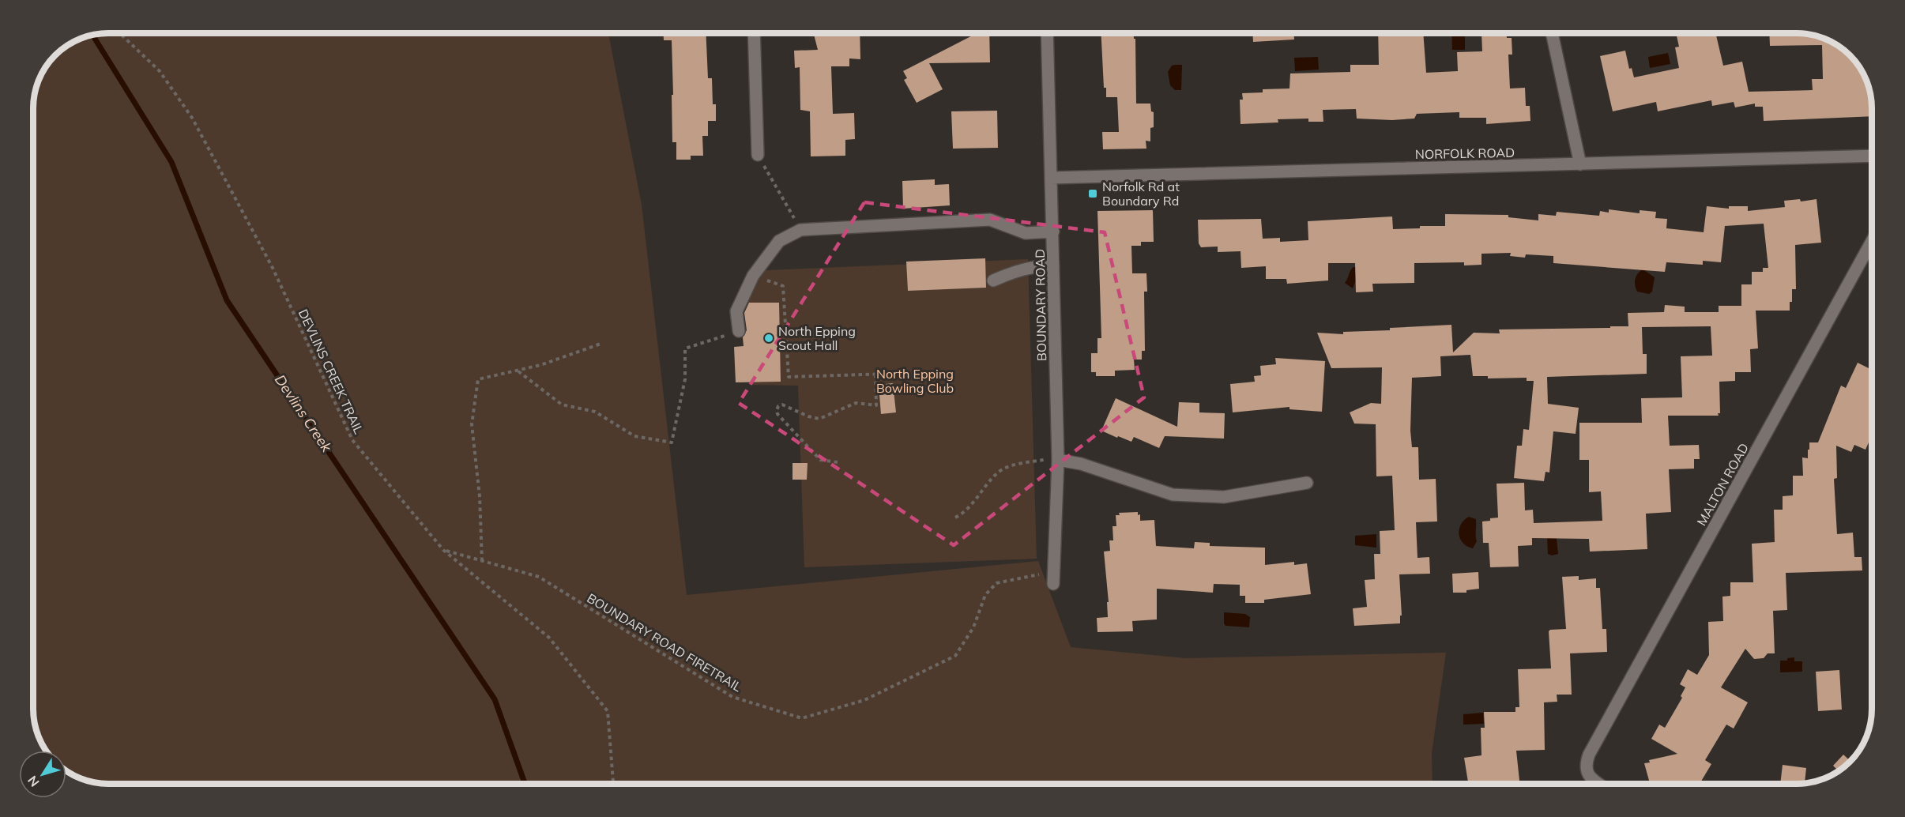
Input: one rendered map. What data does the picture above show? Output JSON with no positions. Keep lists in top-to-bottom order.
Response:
{
  "streets": {
    "street": ["NORFOLK ROAD", "BOUNDARY ROAD", "MALTON ROAD"],
    "path": ["DEVLINS CREEK TRAIL", "BOUNDARY ROAD FIRETRAIL"]
  },
  "crossings": [
    ["NORFOLK ROAD", "BOUNDARY ROAD"],
    ["BOUNDARY ROAD", "BOUNDARY ROAD FIRETRAIL"],
    ["DEVLINS CREEK TRAIL", "BOUNDARY ROAD FIRETRAIL"]
  ],
  "water": ["Devlins Creek"],
  "parks": ["North Epping Bowling Club"],
  "places": {
    "transit": ["Norfolk Rd at Boundary Rd"],
    "other": ["North Epping Scout Hall"]
  },
  "north": "bottom left"
}
